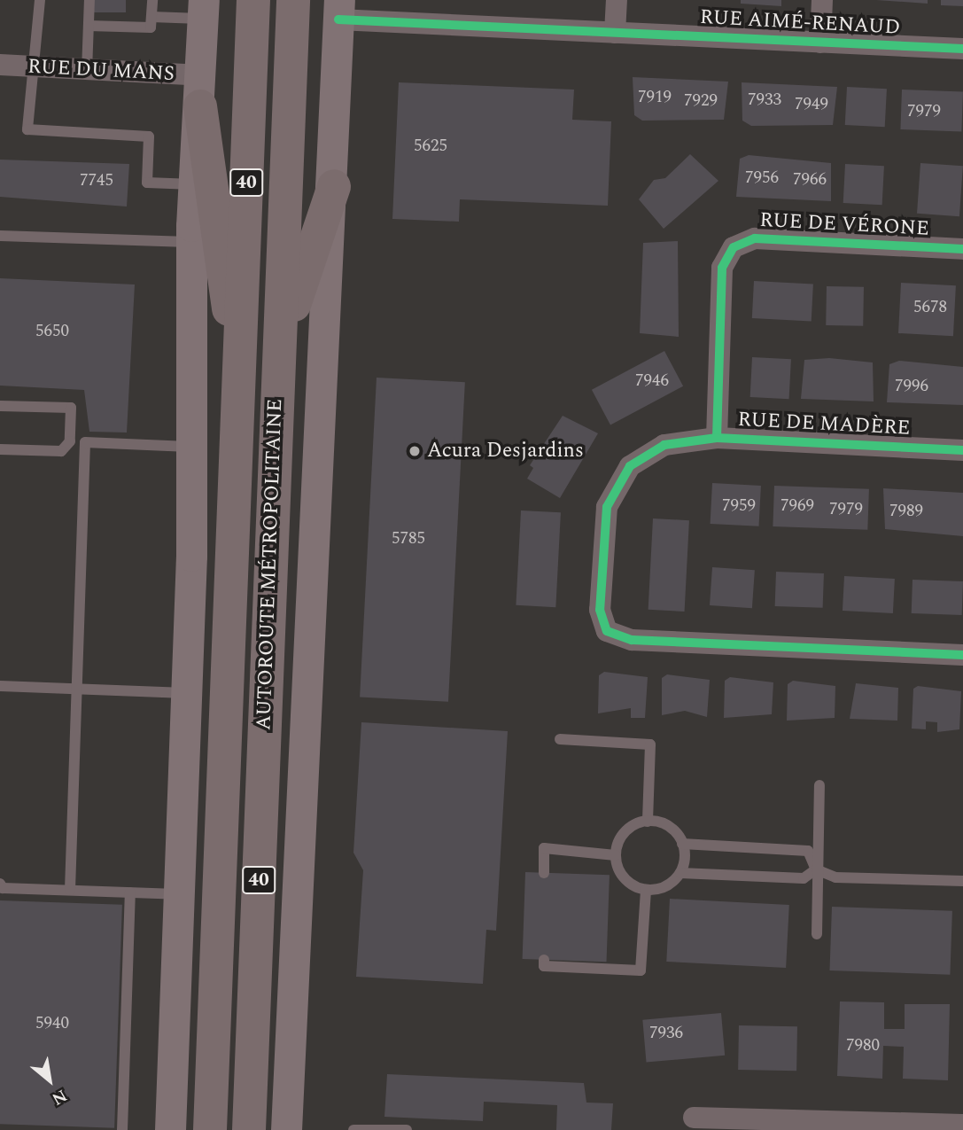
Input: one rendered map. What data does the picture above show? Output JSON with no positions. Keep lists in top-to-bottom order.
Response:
{
  "streets": {
    "highway": ["40", "AUTOROUTE MÉTROPOLITAINE"],
    "street": [
      "RUE AIMÉ-RENAUD",
      "RUE DU MANS",
      "RUE DE VÉRONE",
      "RUE DE MADÈRE"
    ]
  },
  "crossings": [
    ["RUE DE VÉRONE", "RUE DE MADÈRE"]
  ],
  "places": ["Acura Desjardins"],
  "house_numbers": [
    "7919",
    "7933",
    "7929",
    "7949",
    "7979",
    "5625",
    "7956",
    "7966",
    "7745",
    "5678",
    "5650",
    "7946",
    "7996",
    "7959",
    "7969",
    "7979",
    "7989",
    "5785",
    "5940",
    "7936",
    "7980"
  ],
  "north": "bottom right"
}
